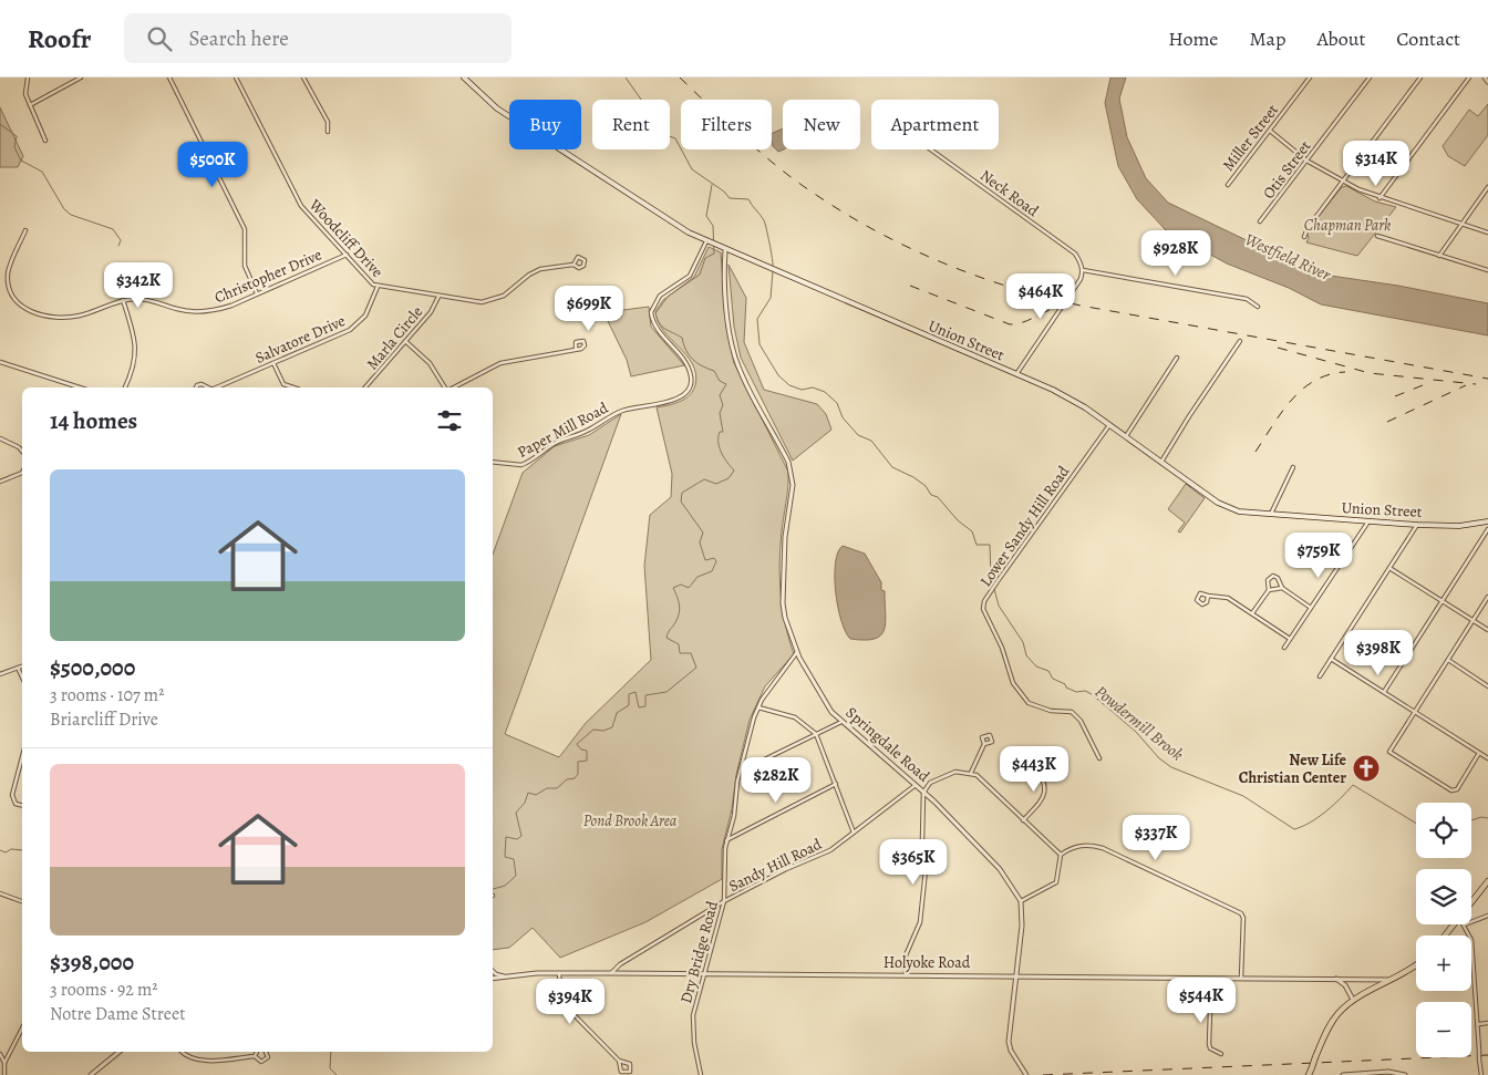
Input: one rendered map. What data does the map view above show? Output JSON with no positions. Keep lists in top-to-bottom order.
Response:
{
  "streets": {
    "main road": ["Union Street"],
    "street": [
      "Miller Street",
      "Otis Street",
      "Neck Road",
      "Woodcliff Drive",
      "Christopher Drive",
      "Marla Circle",
      "Salvatore Drive",
      "Paper Mill Road",
      "Lower Sandy Hill Road",
      "Springdale Road",
      "Sandy Hill Road",
      "Dry Bridge Road",
      "Holyoke Road"
    ]
  },
  "crossings": [
    ["Woodcliff Drive", "Christopher Drive"],
    ["Woodcliff Drive", "Marla Circle"],
    ["Woodcliff Drive", "Salvatore Drive"],
    ["Union Street", "Paper Mill Road"],
    ["Union Street", "Lower Sandy Hill Road"],
    ["Union Street", "Springdale Road"],
    ["Springdale Road", "Sandy Hill Road"],
    ["Springdale Road", "Dry Bridge Road"],
    ["Sandy Hill Road", "Dry Bridge Road"],
    ["Sandy Hill Road", "Holyoke Road"],
    ["Dry Bridge Road", "Holyoke Road"]
  ],
  "water": ["Westfield River", "Powdermill Brook"],
  "parks": ["Chapman Park", "Pond Brook Area"],
  "places": {
    "church": ["New Life Christian Center"]
  },
  "page": {
    "header": "Roofr",
    "search": "Search here",
    "nav": [
      "Home",
      "Map",
      "About",
      "Contact"
    ],
    "chip": [
      "Buy",
      "Rent",
      "Filters",
      "New",
      "Apartment"
    ],
    "price": [
      "$314K",
      "$500K",
      "$928K",
      "$342K",
      "$464K",
      "$699K",
      "$759K",
      "$398K",
      "$443K",
      "$282K",
      "$337K",
      "$365K",
      "$544K",
      "$394K"
    ],
    "heading": "14 homes",
    "list": [
      {
        "name": "$500,000",
        "note": "3 rooms · 107 m² · Briarcliff Drive"
      },
      {
        "name": "$398,000",
        "note": "3 rooms · 92 m² · Notre Dame Street"
      }
    ],
    "map_buttons": ["+", "−"]
  }
}
